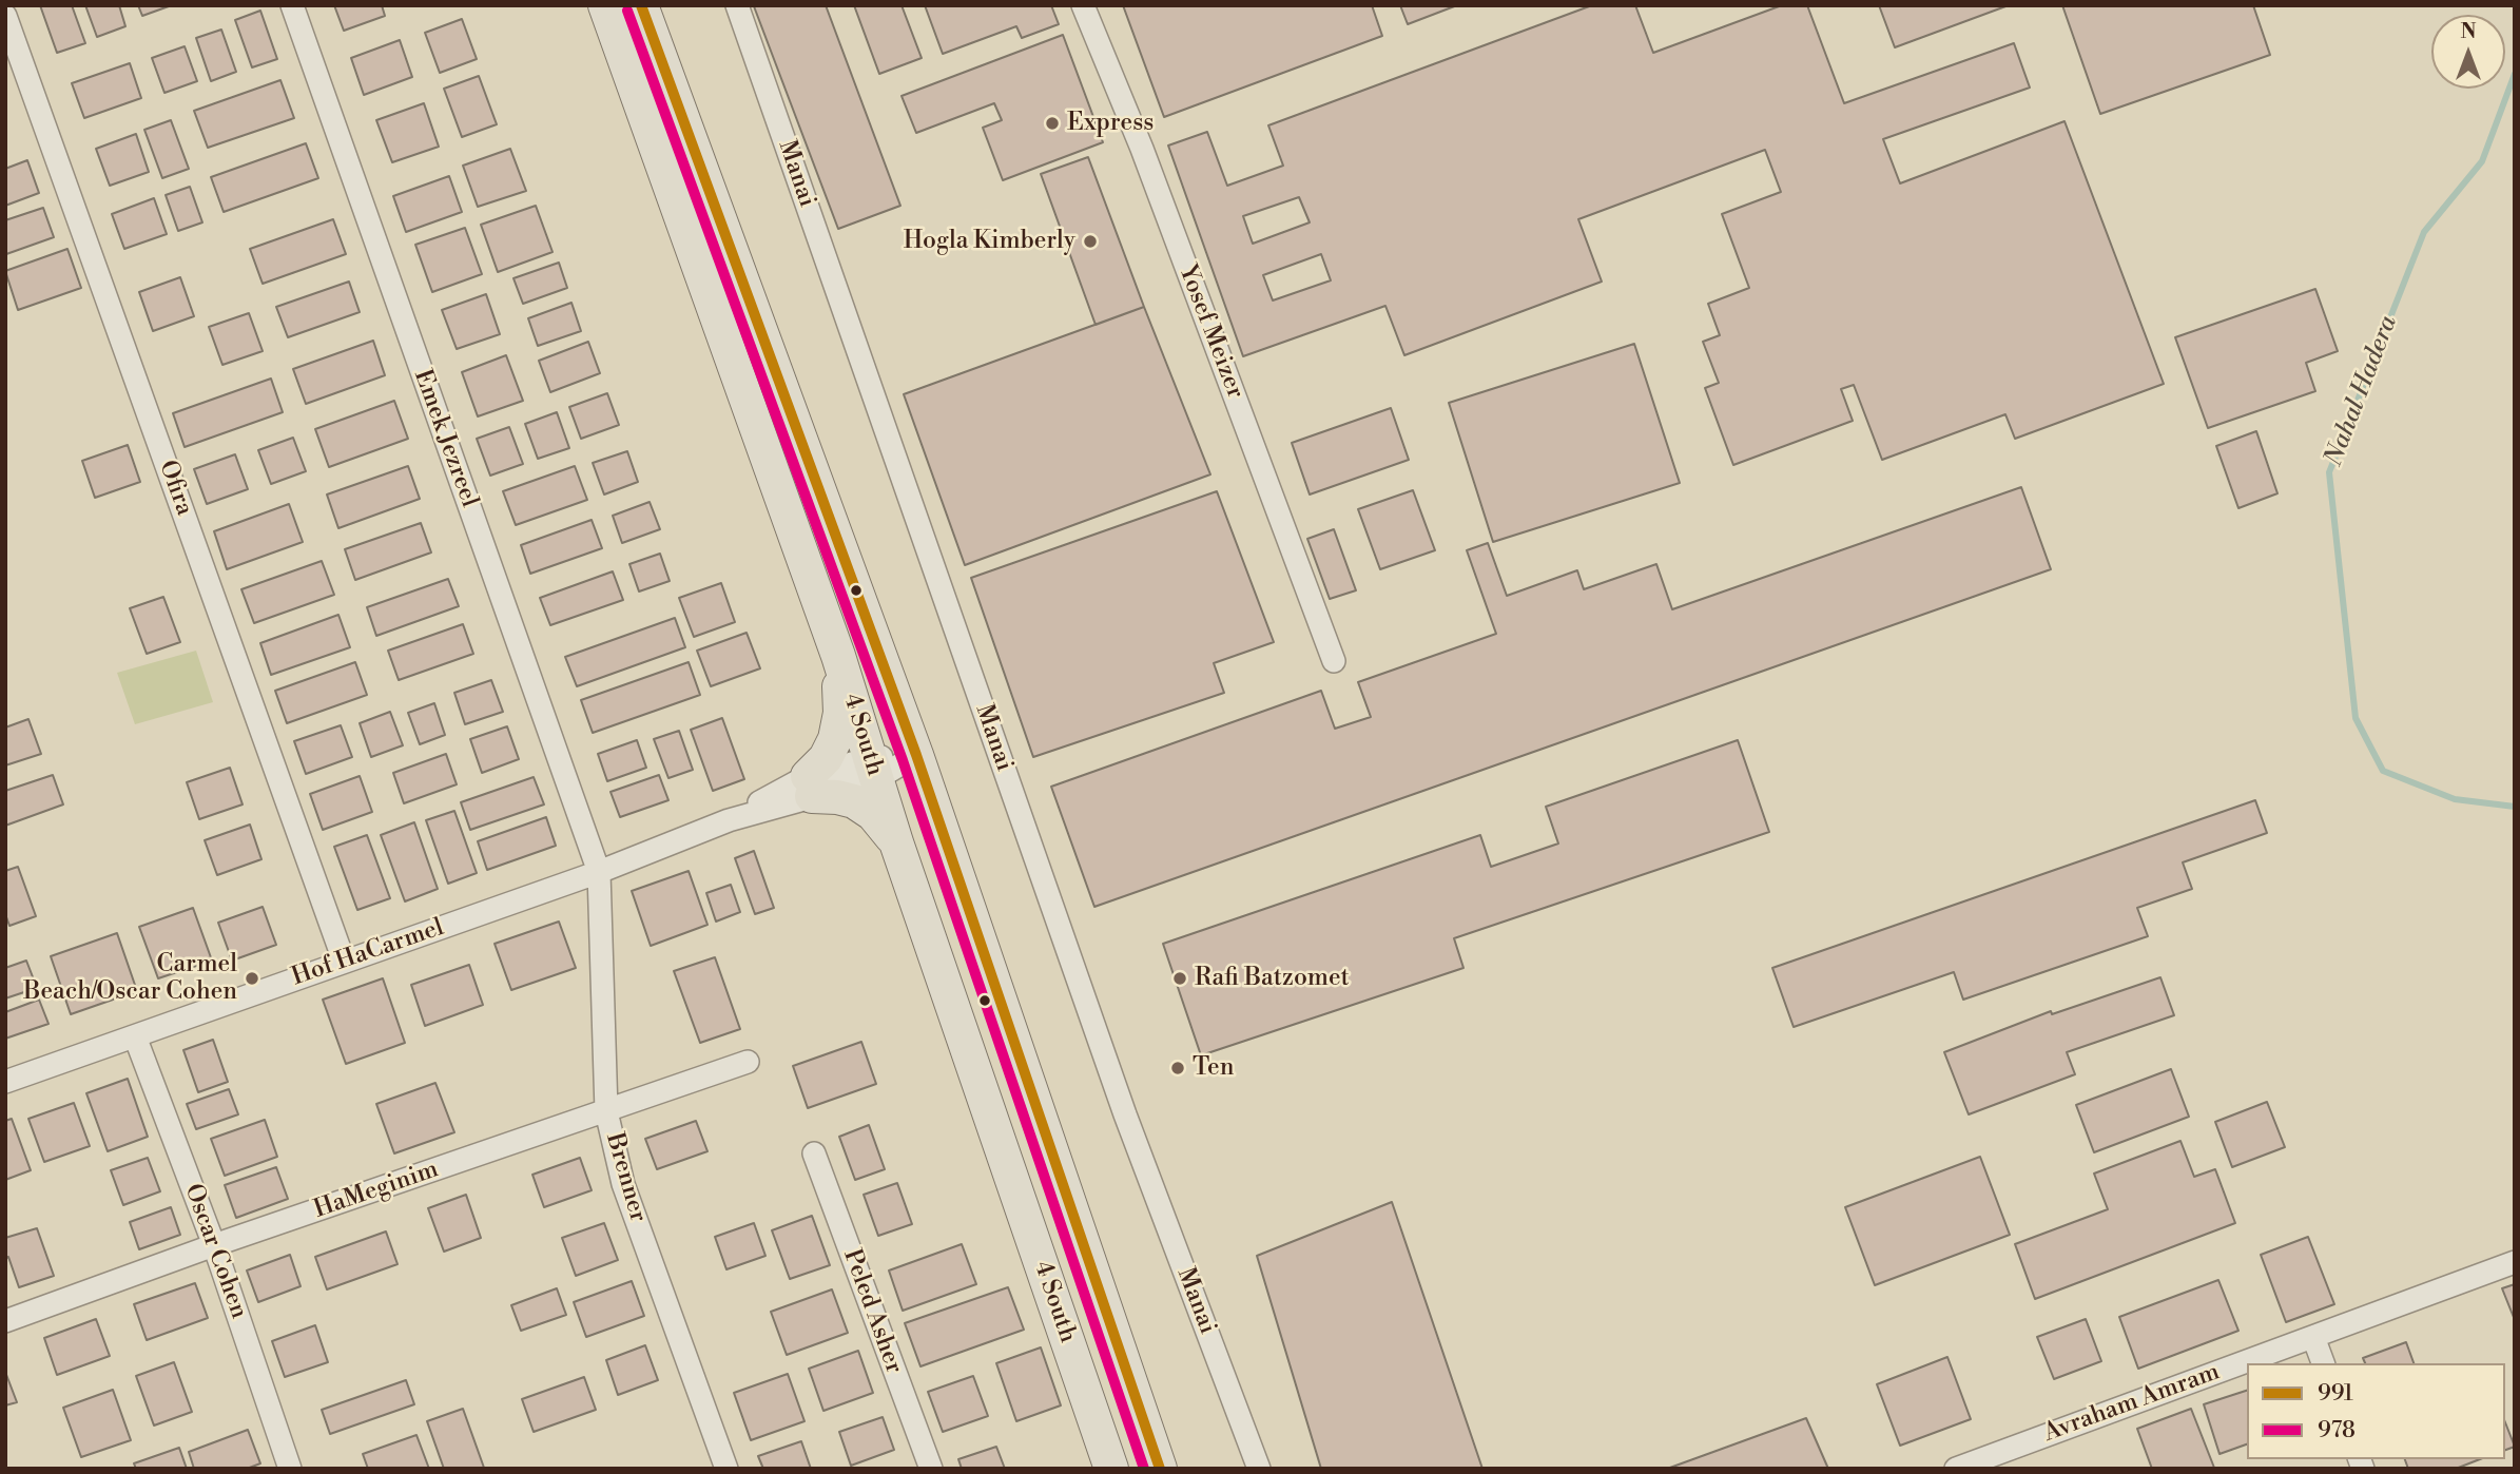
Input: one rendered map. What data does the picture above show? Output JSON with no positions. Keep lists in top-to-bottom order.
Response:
{
  "streets": {
    "highway": ["4 South"],
    "street": [
      "Manai",
      "Yosef Meizer",
      "Emek Jezreel",
      "Ofira",
      "Hof HaCarmel",
      "Brenner",
      "HaMeginim",
      "Oscar Cohen",
      "Peled Asher",
      "Avraham Amram"
    ]
  },
  "crossings": [
    ["Emek Jezreel", "Hof HaCarmel"],
    ["Emek Jezreel", "Brenner"],
    ["Ofira", "Hof HaCarmel"],
    ["4 South", "Hof HaCarmel"],
    ["Hof HaCarmel", "Brenner"],
    ["Hof HaCarmel", "Oscar Cohen"],
    ["Brenner", "HaMeginim"],
    ["HaMeginim", "Oscar Cohen"]
  ],
  "water": ["Nahal Hadera"],
  "places": [
    "Express",
    "Hogla Kimberly",
    "Carmel Beach/Oscar Cohen",
    "Rafi Batzomet",
    "Ten"
  ],
  "lines": ["transit line 991", "transit line 978"],
  "legend": ["991", "978"],
  "north": "top"
}
